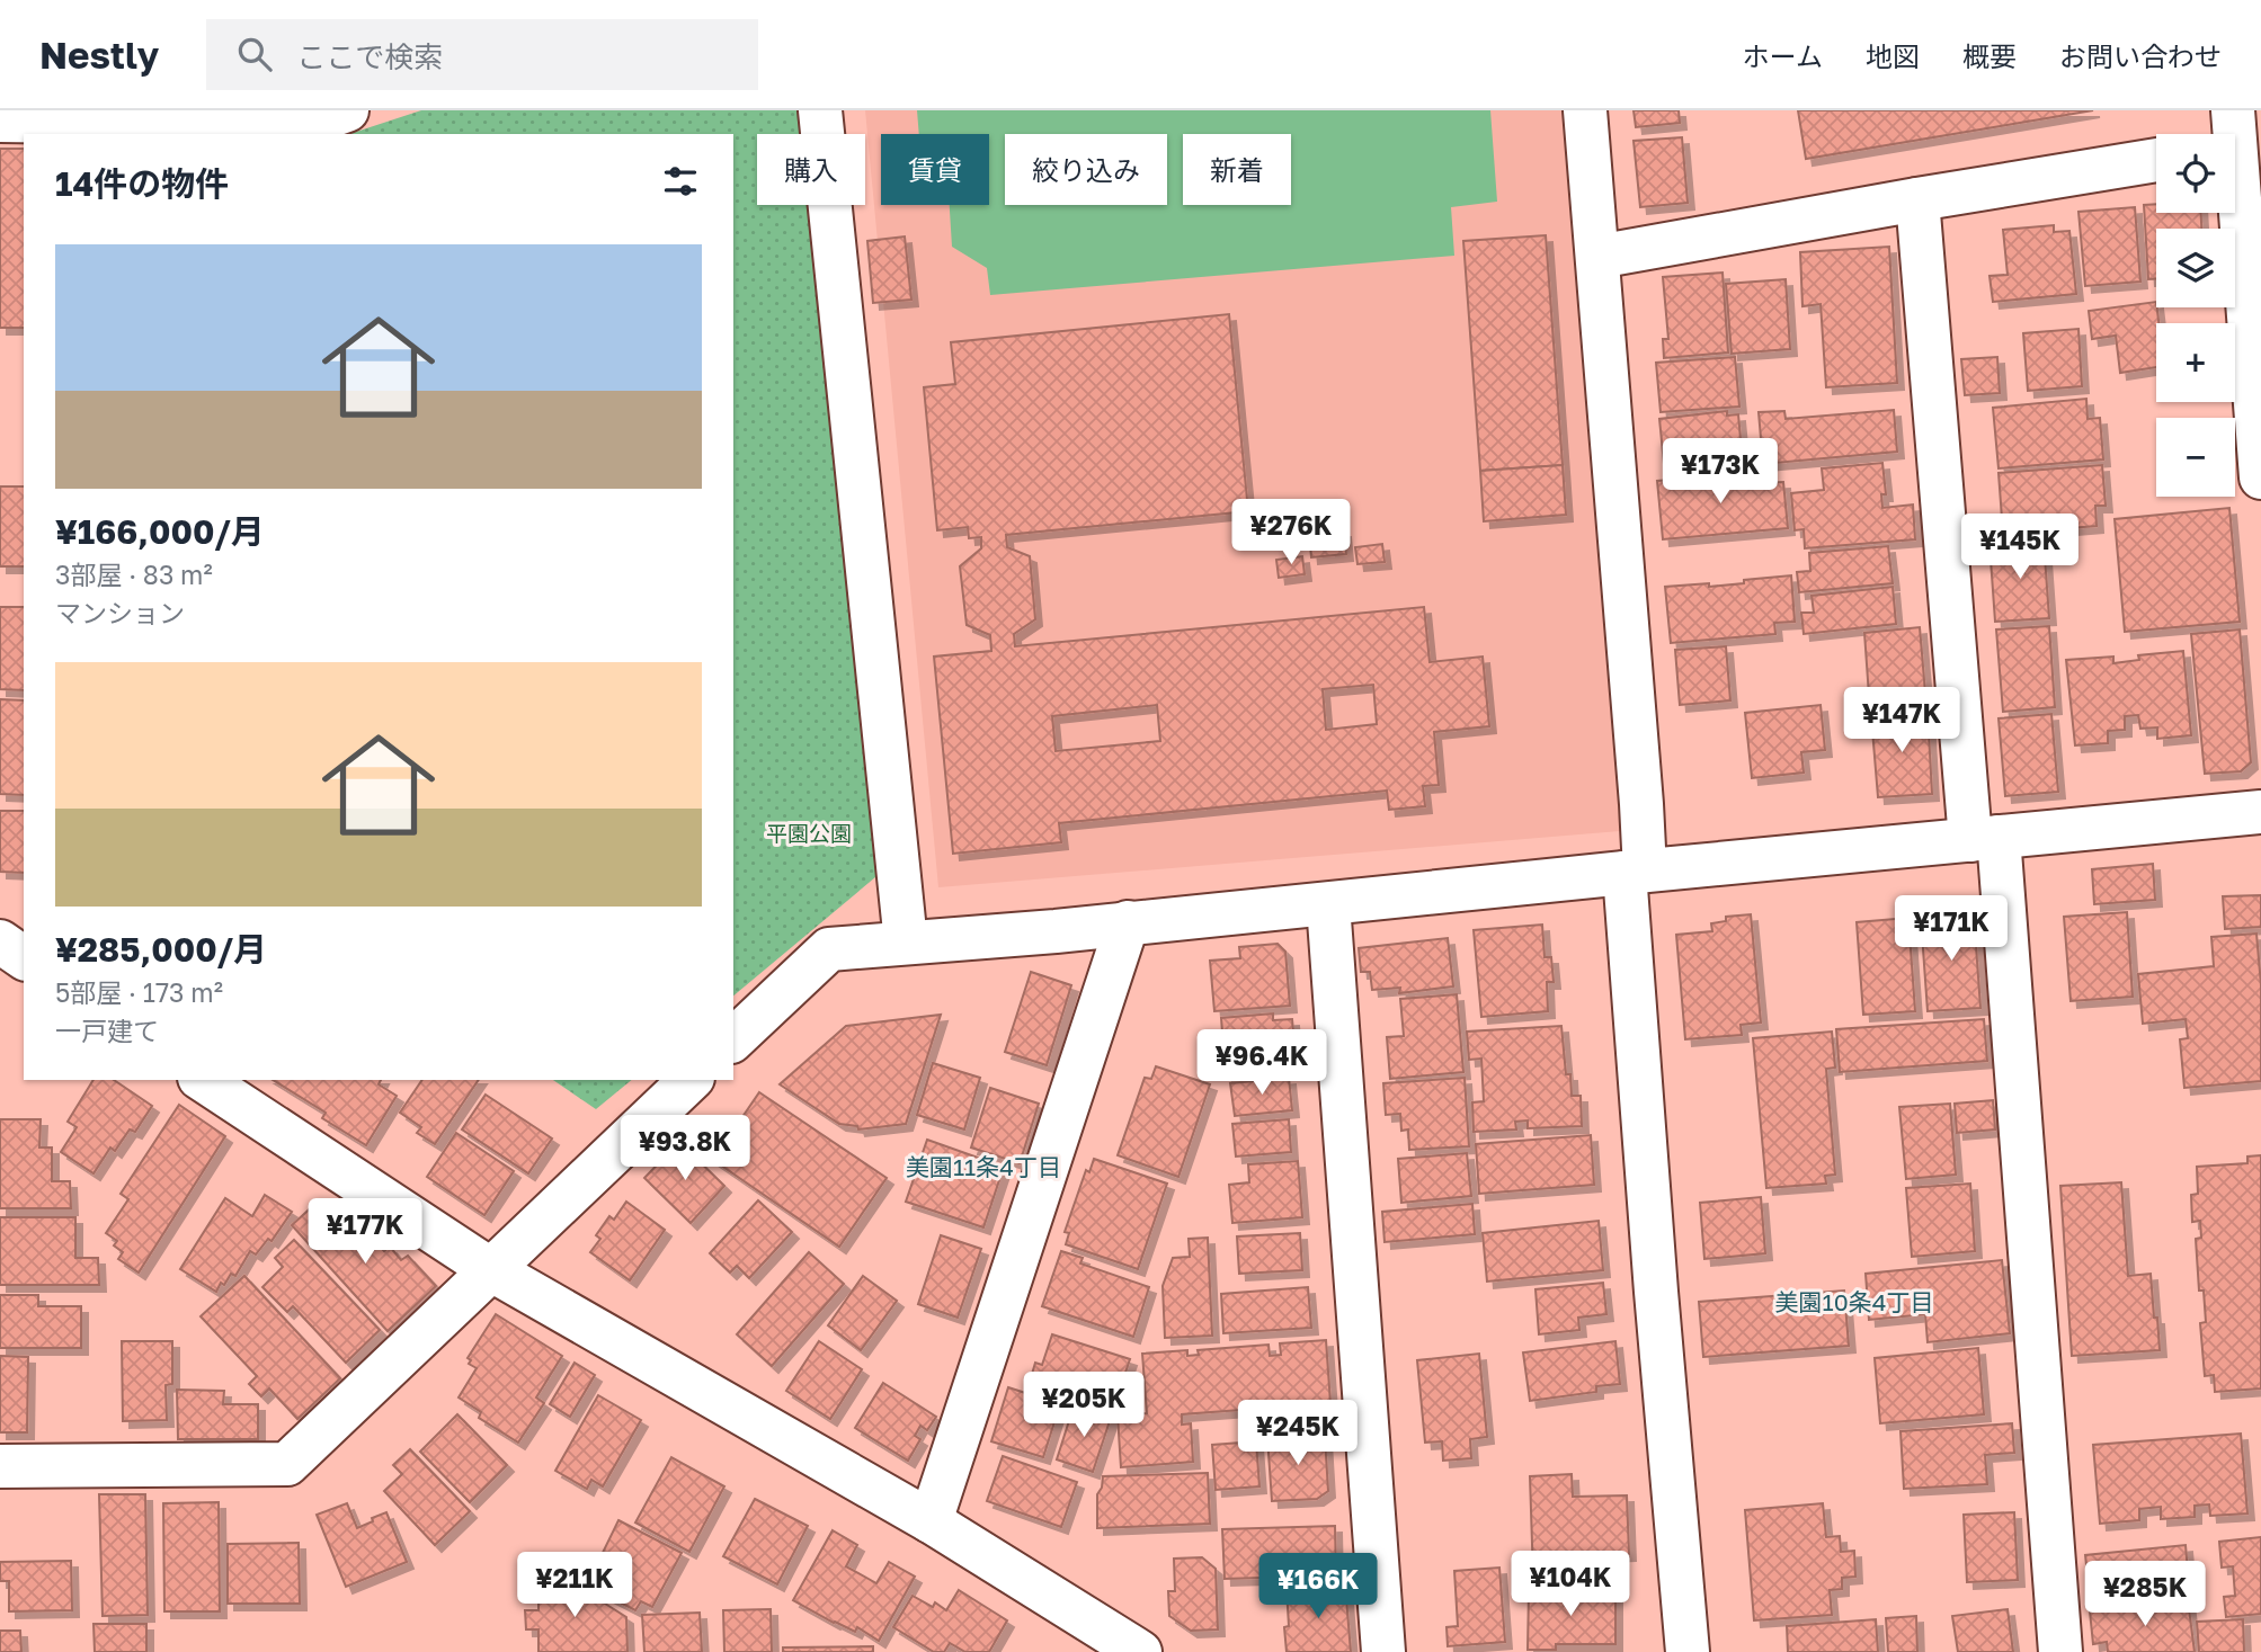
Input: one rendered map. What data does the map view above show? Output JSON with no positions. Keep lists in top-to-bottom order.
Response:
{
  "districts": ["美園11条4丁目", "美園10条4丁目"],
  "parks": ["平園公園"],
  "page": {
    "header": "Nestly",
    "search": "ここで検索",
    "nav": [
      "ホーム",
      "地図",
      "概要",
      "お問い合わせ"
    ],
    "map_buttons": ["+", "−"],
    "chip": [
      "購入",
      "賃貸",
      "絞り込み",
      "新着"
    ],
    "heading": "14件の物件",
    "list": [
      {
        "name": "¥166,000/月",
        "note": "3部屋 · 83 m² · マンション"
      },
      {
        "name": "¥285,000/月",
        "note": "5部屋 · 173 m² · 一戸建て"
      }
    ],
    "price": [
      "¥173K",
      "¥276K",
      "¥145K",
      "¥147K",
      "¥171K",
      "¥96.4K",
      "¥93.8K",
      "¥177K",
      "¥205K",
      "¥245K",
      "¥104K",
      "¥211K",
      "¥166K",
      "¥285K"
    ]
  }
}
